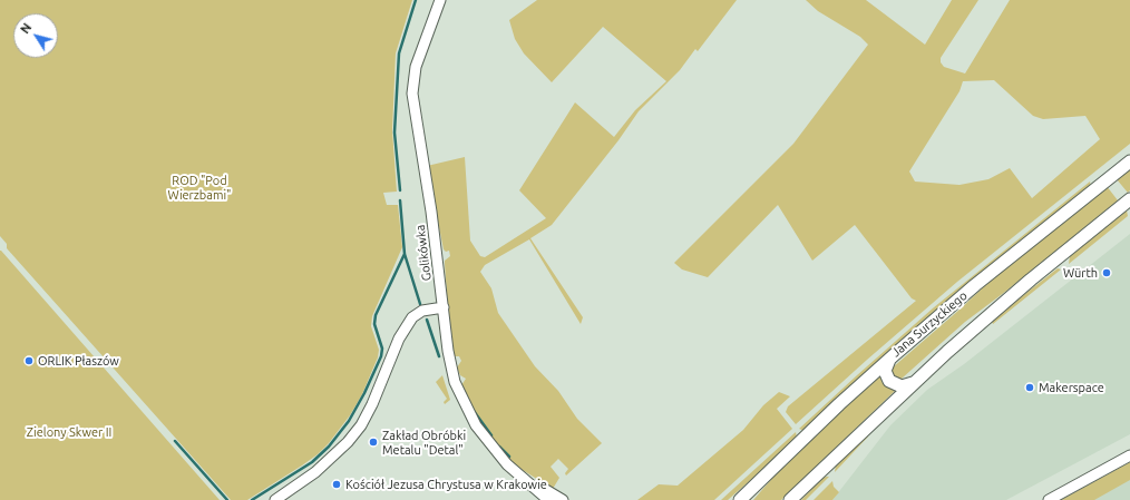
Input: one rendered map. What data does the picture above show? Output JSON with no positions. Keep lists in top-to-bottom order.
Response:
{
  "streets": {
    "main road": ["Jana Surzyckiego"],
    "street": ["Golikówka"]
  },
  "parks": ["ROD \"Pod Wierzbami\"", "Zielony Skwer II"],
  "places": [
    "Würth",
    "ORLIK Płaszów",
    "Makerspace",
    "Zakład Obróbki Metalu \"Detal\"",
    "Kościół Jezusa Chrystusa w Krakowie"
  ],
  "north": "top left"
}
